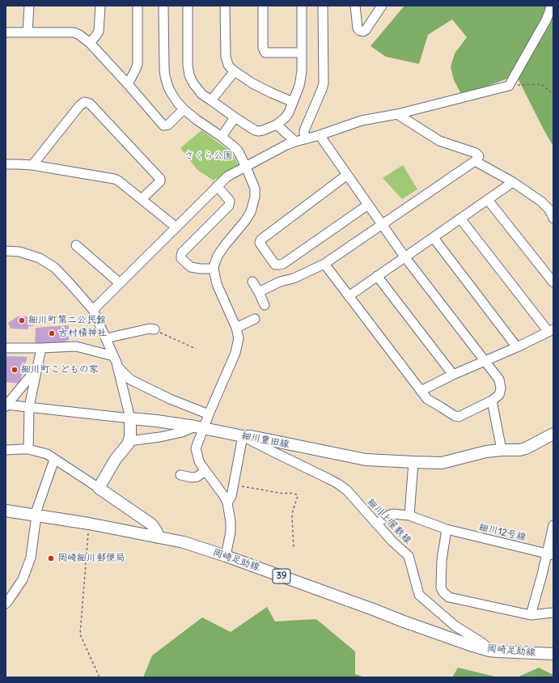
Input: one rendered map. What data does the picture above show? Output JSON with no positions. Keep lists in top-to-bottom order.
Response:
{
  "streets": {
    "main road": ["細川豊田線", "岡崎足助線", "39"],
    "street": ["細川上屋敷線", "細川12号線"]
  },
  "crossings": [
    ["細川豊田線", "細川上屋敷線"],
    ["細川上屋敷線", "細川12号線"],
    ["細川上屋敷線", "岡崎足助線"]
  ],
  "parks": ["さくら公園"],
  "places": [
    "細川町第二公民館",
    "古村積神社",
    "細川町こどもの家",
    "岡崎細川郵便局"
  ]
}
